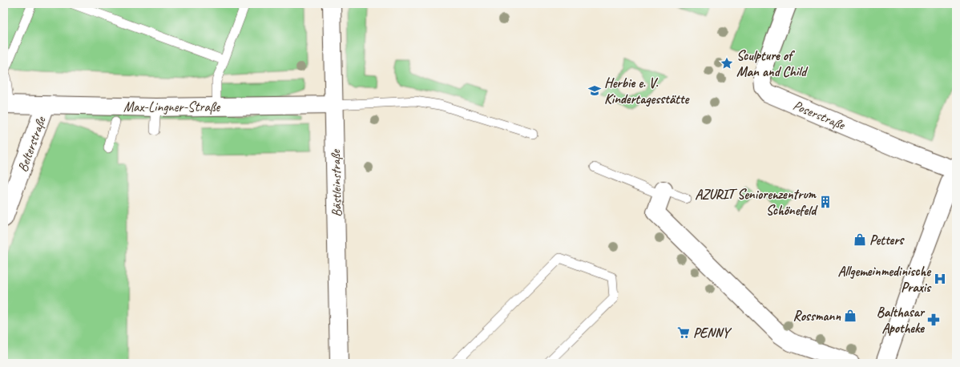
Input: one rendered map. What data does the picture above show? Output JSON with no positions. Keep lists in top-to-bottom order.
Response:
{
  "streets": {
    "street": [
      "Max-Lingner-Straße",
      "Poserstraße",
      "Belterstraße",
      "Bästleinstraße"
    ]
  },
  "crossings": [
    ["Max-Lingner-Straße", "Belterstraße"],
    ["Max-Lingner-Straße", "Bästleinstraße"]
  ],
  "places": {
    "place": ["Sculpture of Man and Child"],
    "school or university": ["Herbie e. V. Kindertagesstätte"],
    "building": ["AZURIT Seniorenzentrum Schönefeld"],
    "shop": ["Petters", "Rossmann"],
    "hospital": ["Allgemeinmedinische Praxis"],
    "pharmacy": ["Balthasar Apotheke"],
    "supermarket": ["PENNY"]
  }
}
